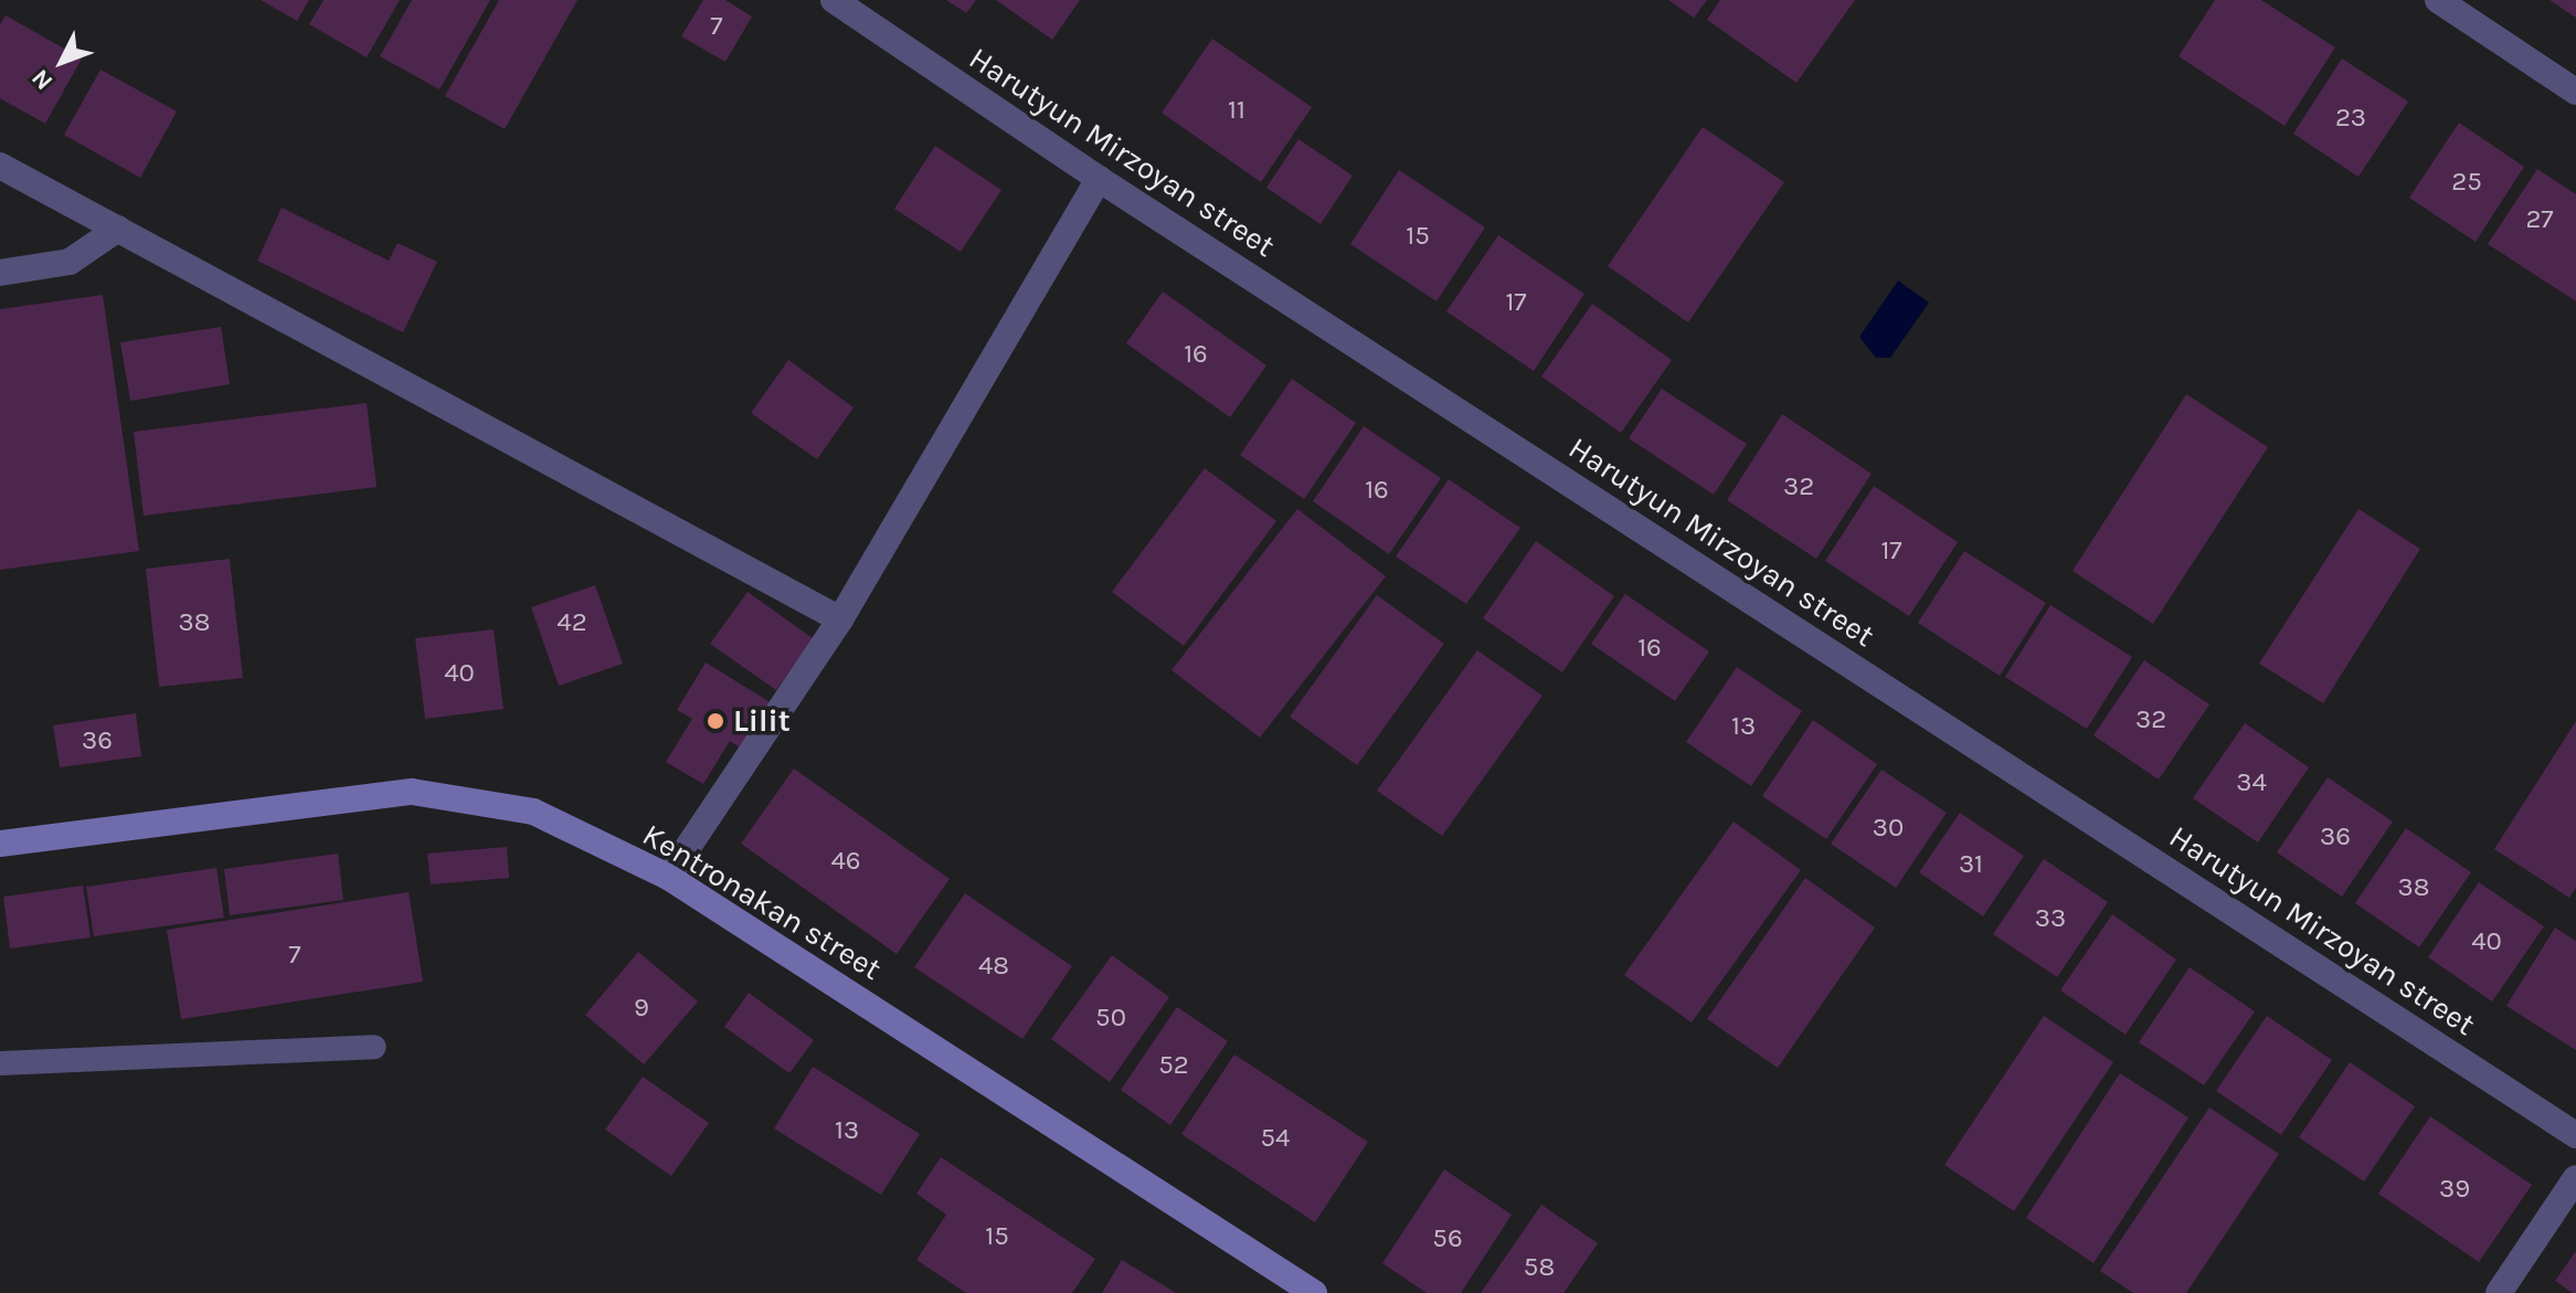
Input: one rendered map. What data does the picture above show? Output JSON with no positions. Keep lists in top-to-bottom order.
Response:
{
  "streets": {
    "main road": ["Kentronakan street"],
    "street": ["Harutyun Mirzoyan street"]
  },
  "places": ["Lilit"],
  "house_numbers": [
    "7",
    "11",
    "23",
    "25",
    "27",
    "15",
    "17",
    "16",
    "32",
    "16",
    "17",
    "38",
    "42",
    "16",
    "40",
    "32",
    "13",
    "36",
    "34",
    "30",
    "36",
    "46",
    "31",
    "38",
    "33",
    "40",
    "7",
    "48",
    "9",
    "50",
    "52",
    "13",
    "54",
    "39",
    "15",
    "56",
    "58"
  ],
  "north": "bottom left"
}
